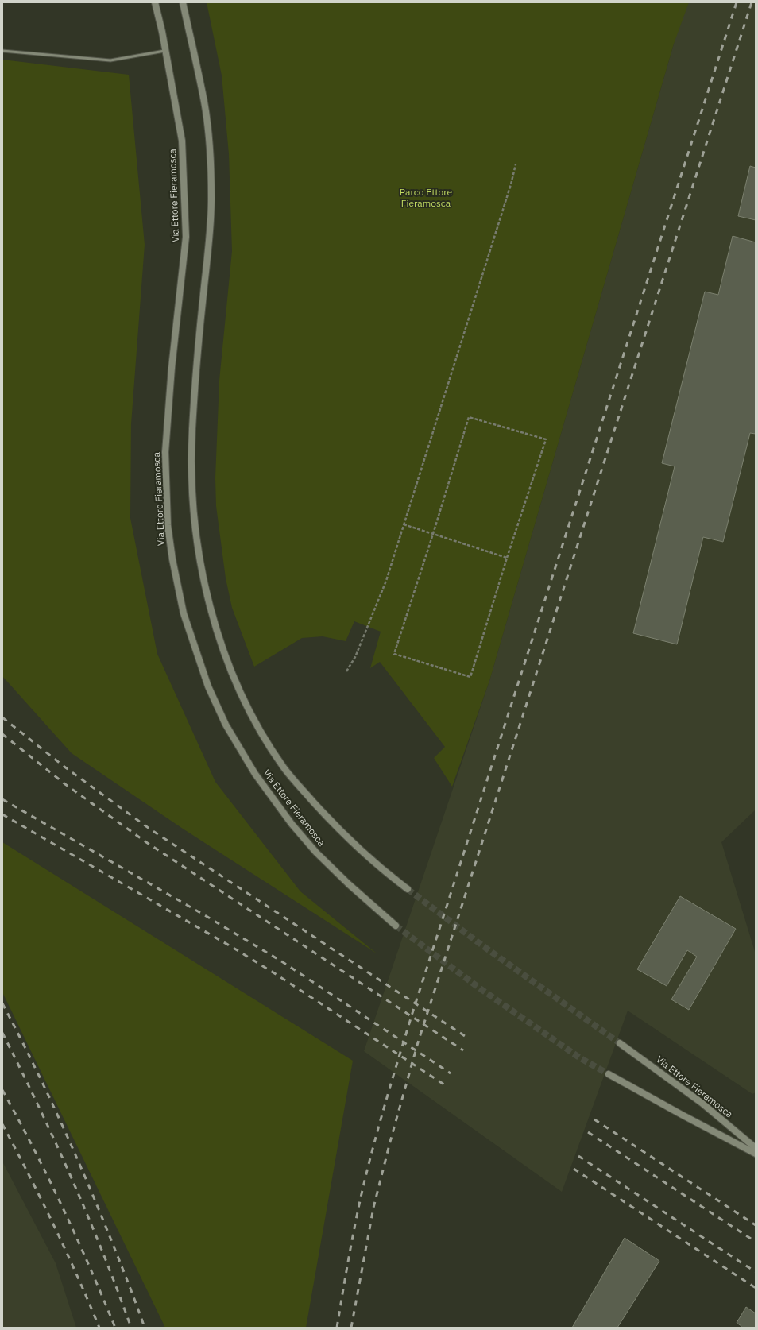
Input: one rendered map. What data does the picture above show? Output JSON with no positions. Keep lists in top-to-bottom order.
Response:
{
  "streets": {
    "street": ["Via Ettore Fieramosca"]
  },
  "parks": ["Parco Ettore Fieramosca"]
}
